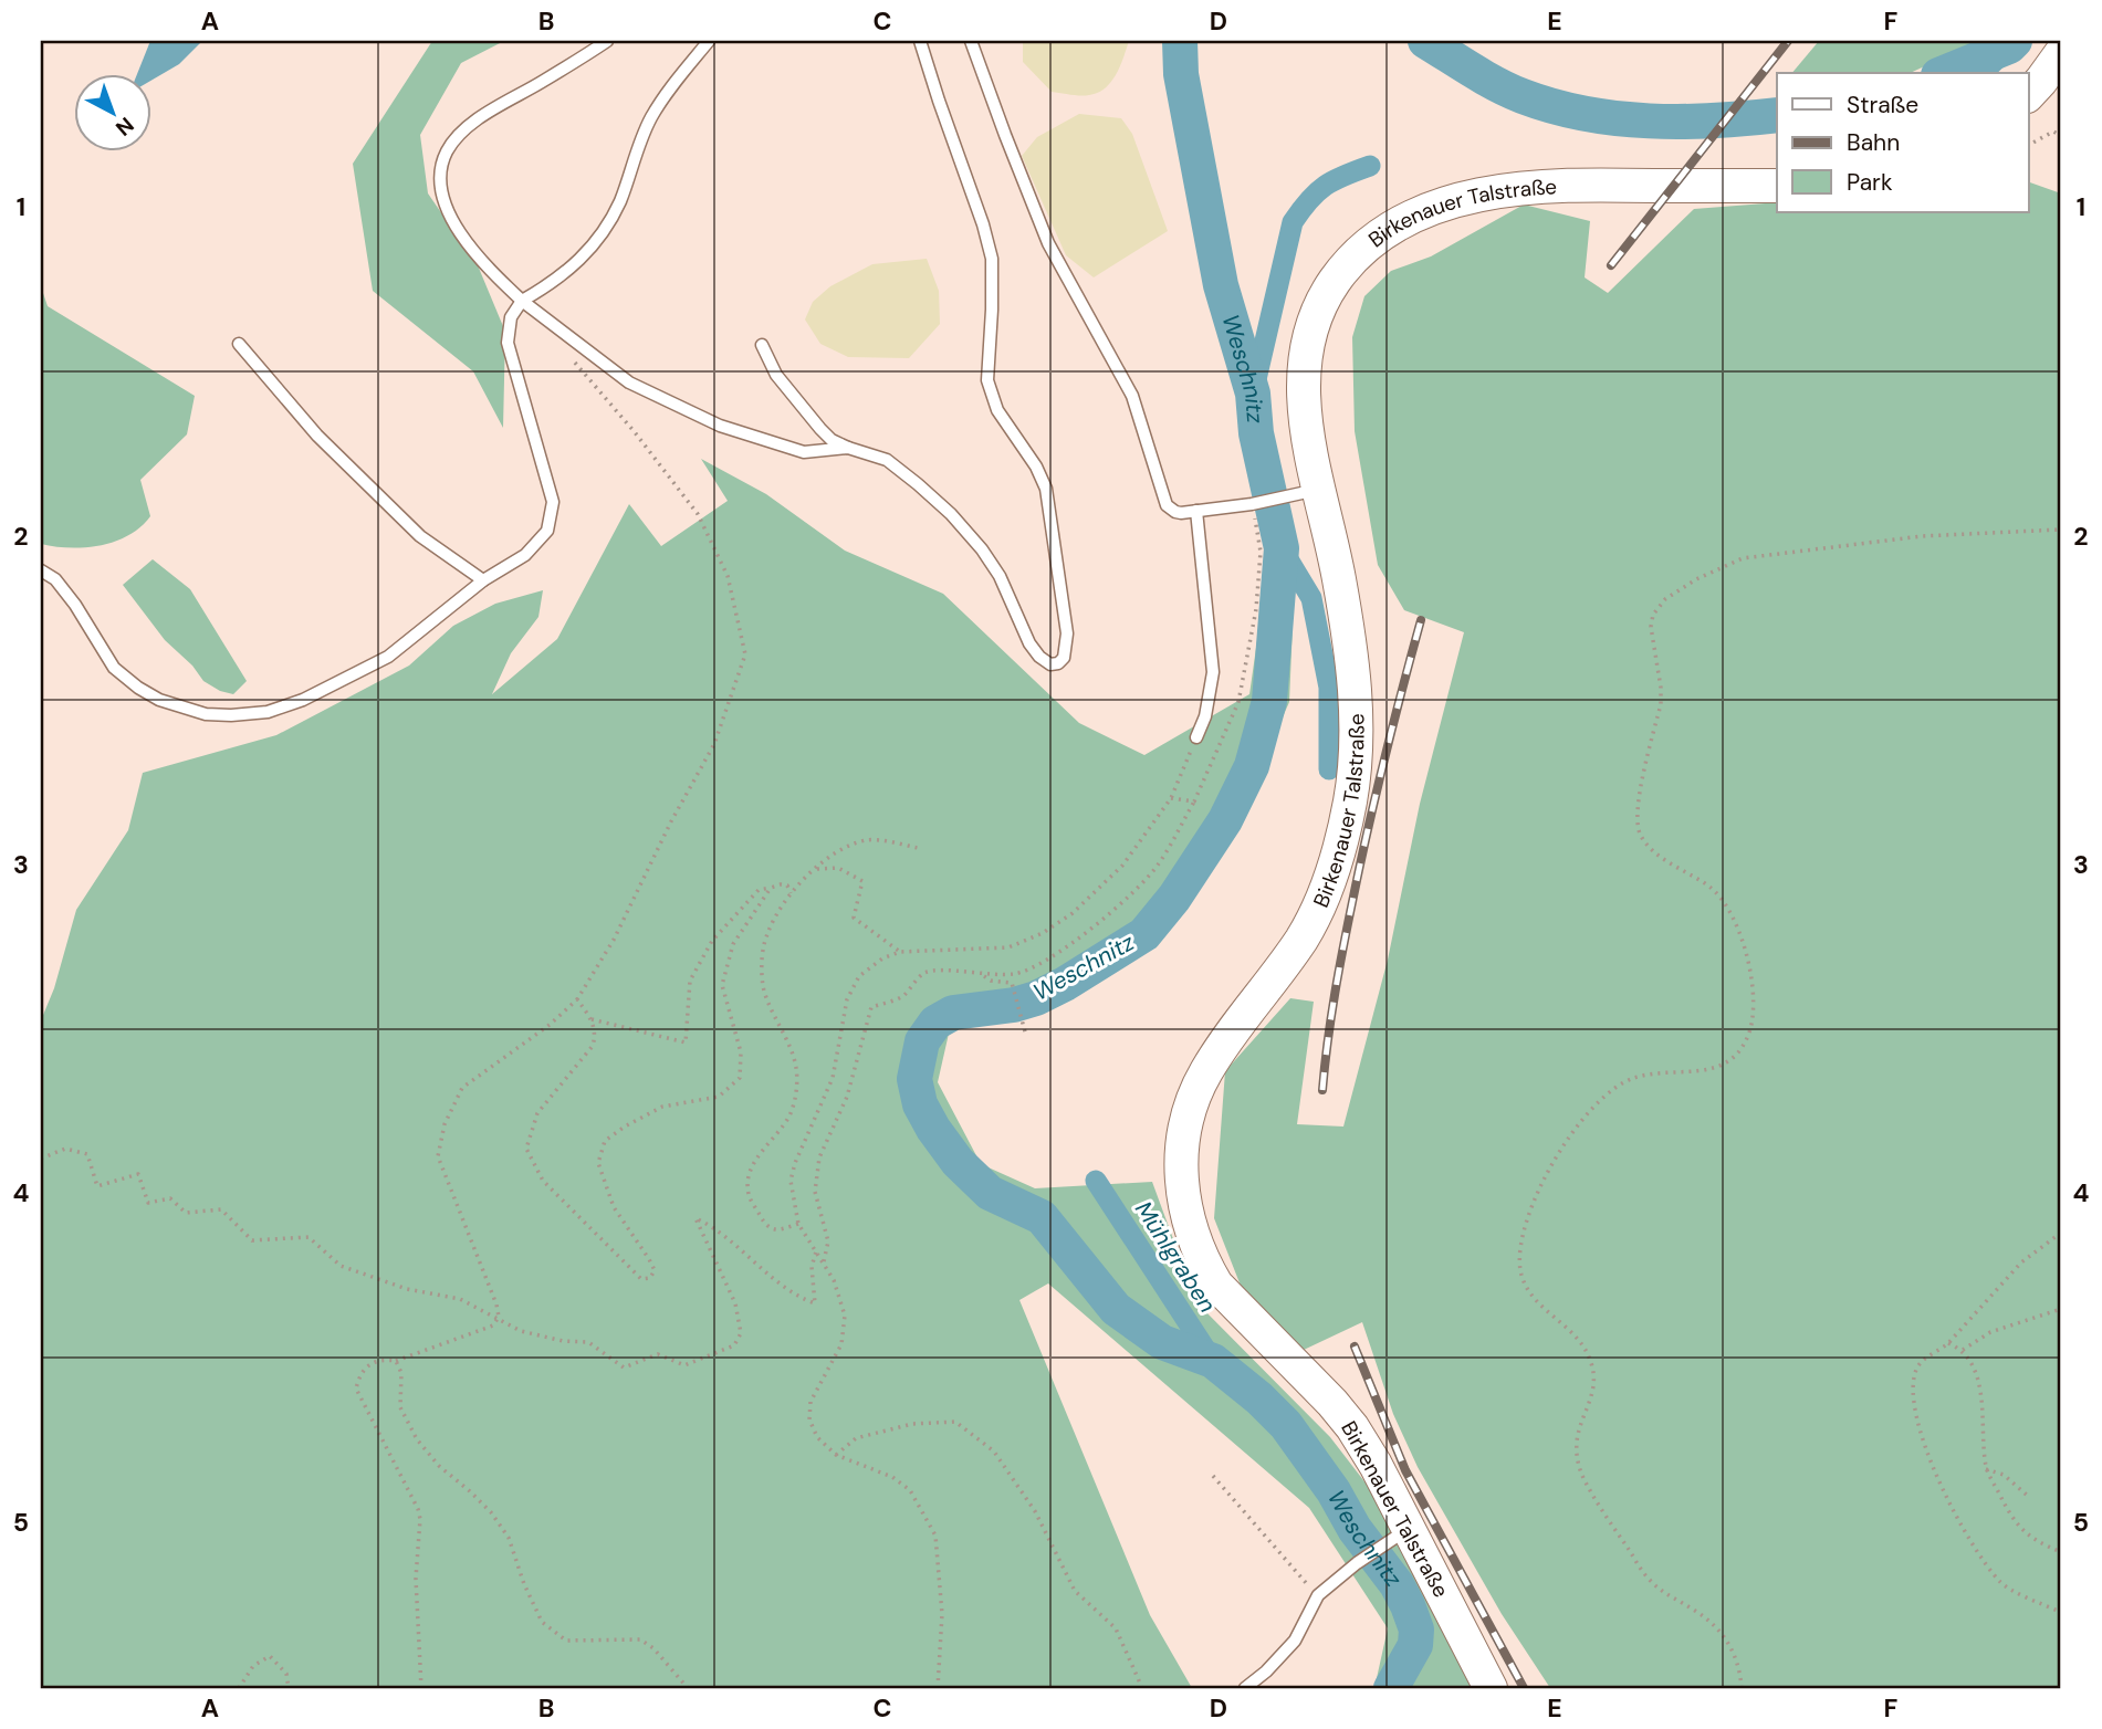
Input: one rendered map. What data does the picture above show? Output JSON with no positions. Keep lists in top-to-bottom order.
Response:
{
  "streets": {
    "main road": ["Birkenauer Talstraße"]
  },
  "water": ["Weschnitz", "Mühlgraben"],
  "legend": ["Straße", "Bahn", "Park"],
  "north": "bottom right",
  "grid": {
    "columns": [
      "A",
      "B",
      "C",
      "D",
      "E",
      "F"
    ],
    "rows": [
      "1",
      "2",
      "3",
      "4",
      "5"
    ]
  }
}
